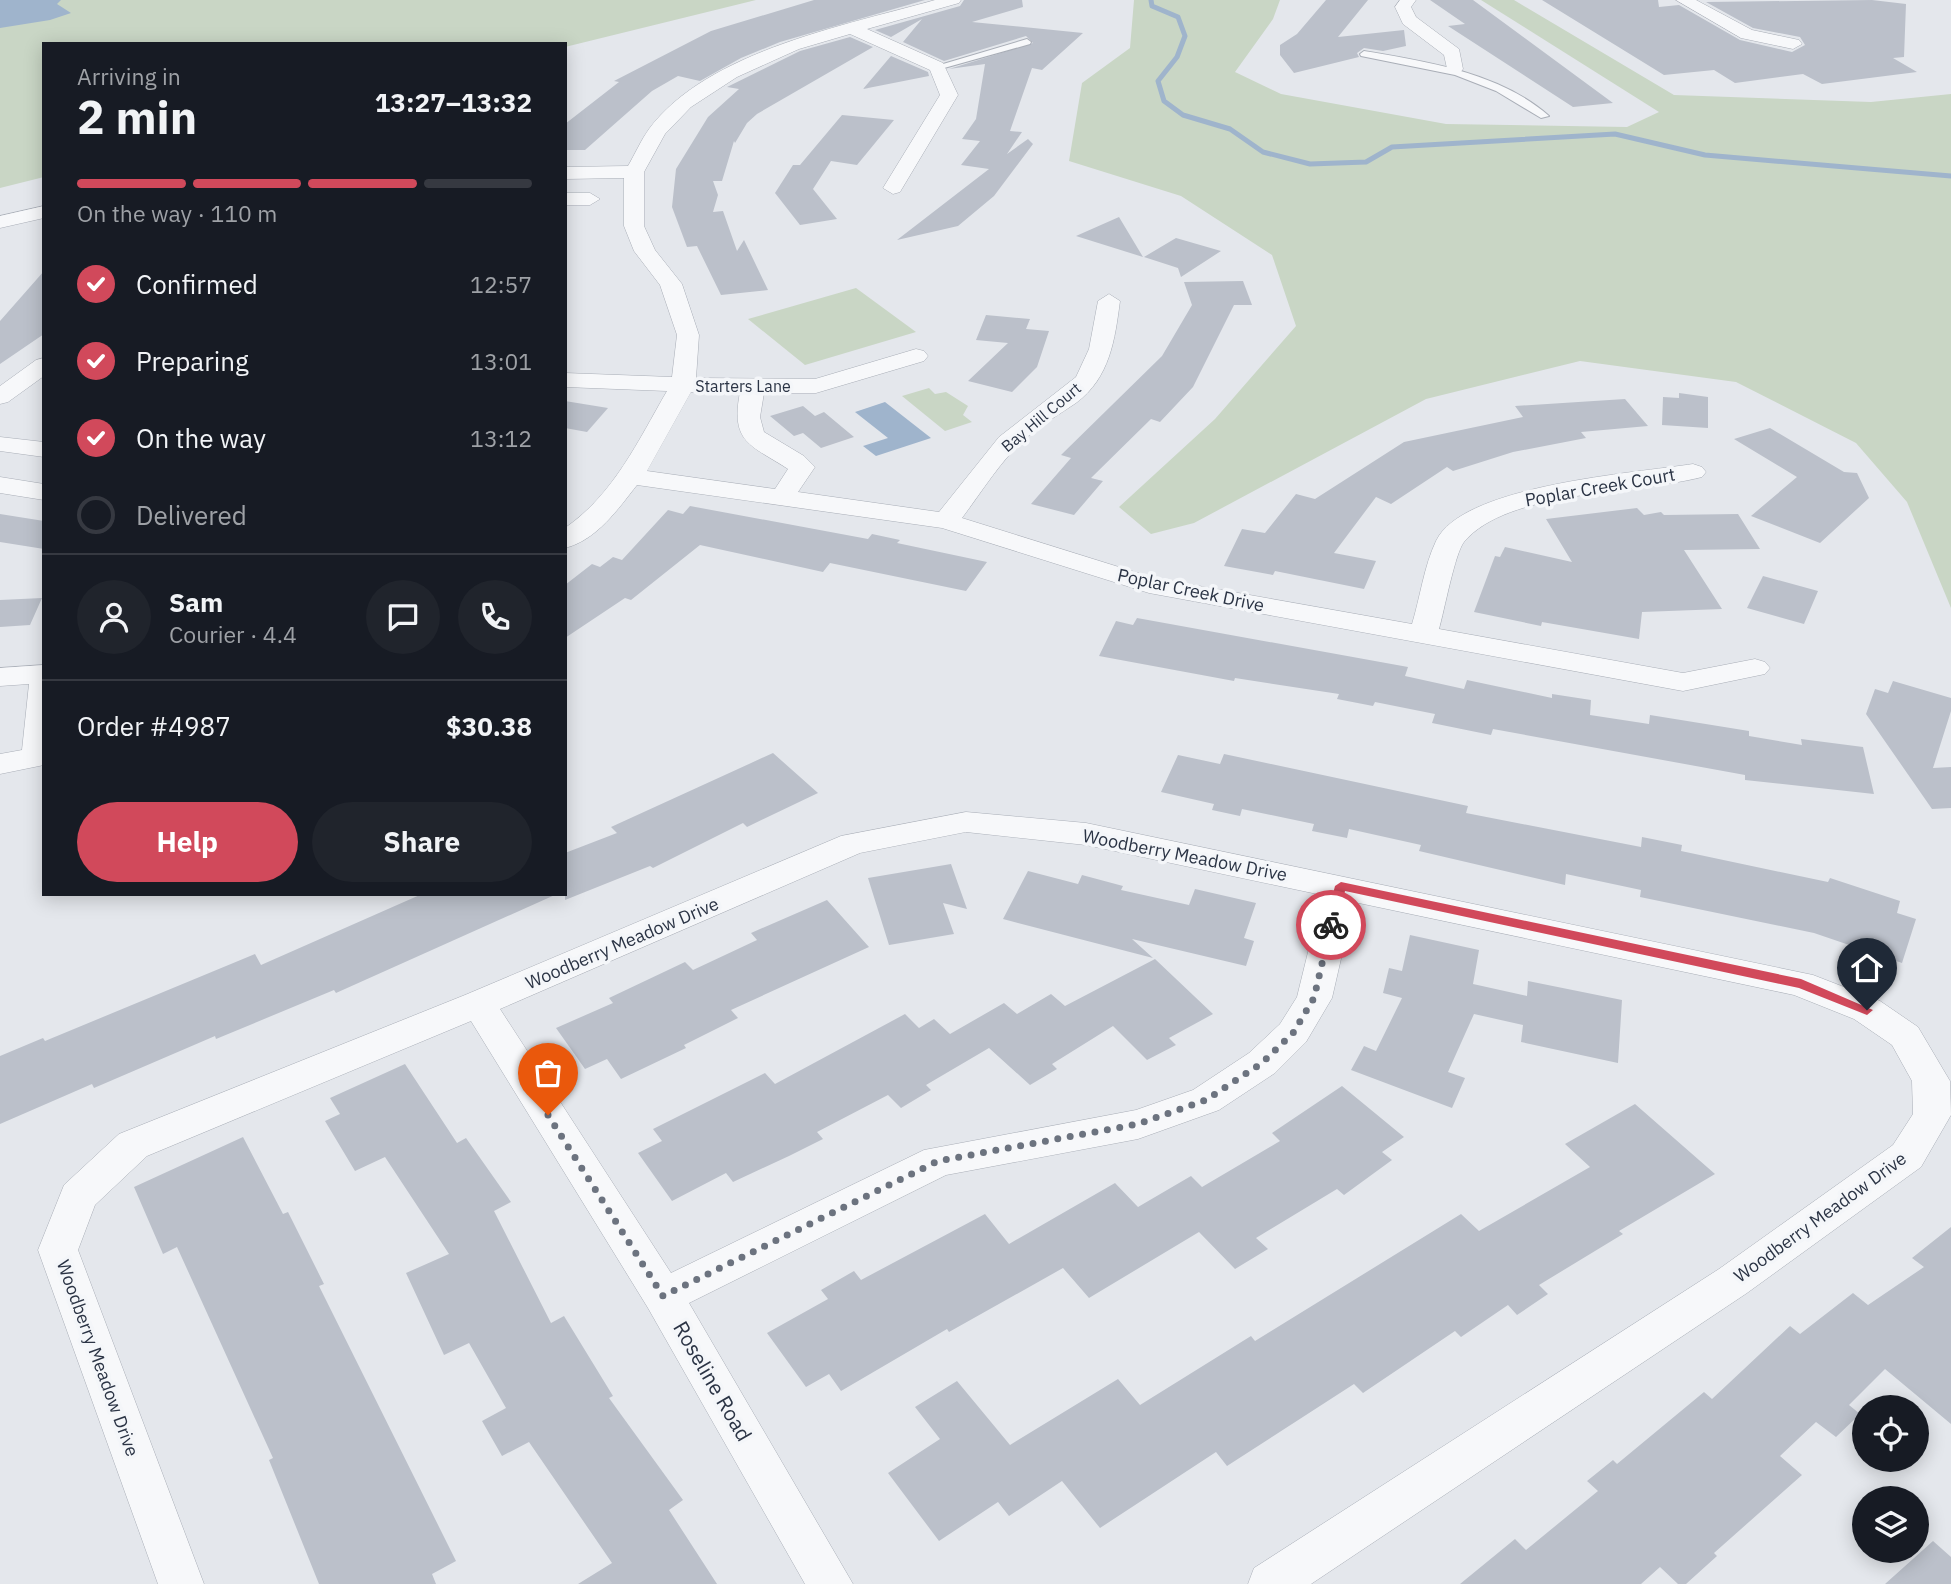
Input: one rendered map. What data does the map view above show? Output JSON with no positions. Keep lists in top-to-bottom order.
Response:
{
  "streets": {
    "street": [
      "Starters Lane",
      "Bay Hill Court",
      "Poplar Creek Court",
      "Poplar Creek Drive",
      "Woodberry Meadow Drive",
      "Roseline Road"
    ]
  },
  "crossings": [
    ["Bay Hill Court", "Poplar Creek Drive"],
    ["Poplar Creek Court", "Poplar Creek Drive"],
    ["Woodberry Meadow Drive", "Roseline Road"]
  ],
  "page": {
    "heading": ["2 min", "Arriving in", "13:27–13:32"],
    "panel": [
      "Sam",
      "Courier · 4.4",
      "Order #4987",
      "$30.38"
    ],
    "bar": "On the way · 110 m",
    "list": [
      ["Confirmed", "12:57"],
      ["Preparing", "13:01"],
      ["On the way", "13:12"],
      "Delivered"
    ],
    "buttons": ["Help", "Share"]
  }
}
